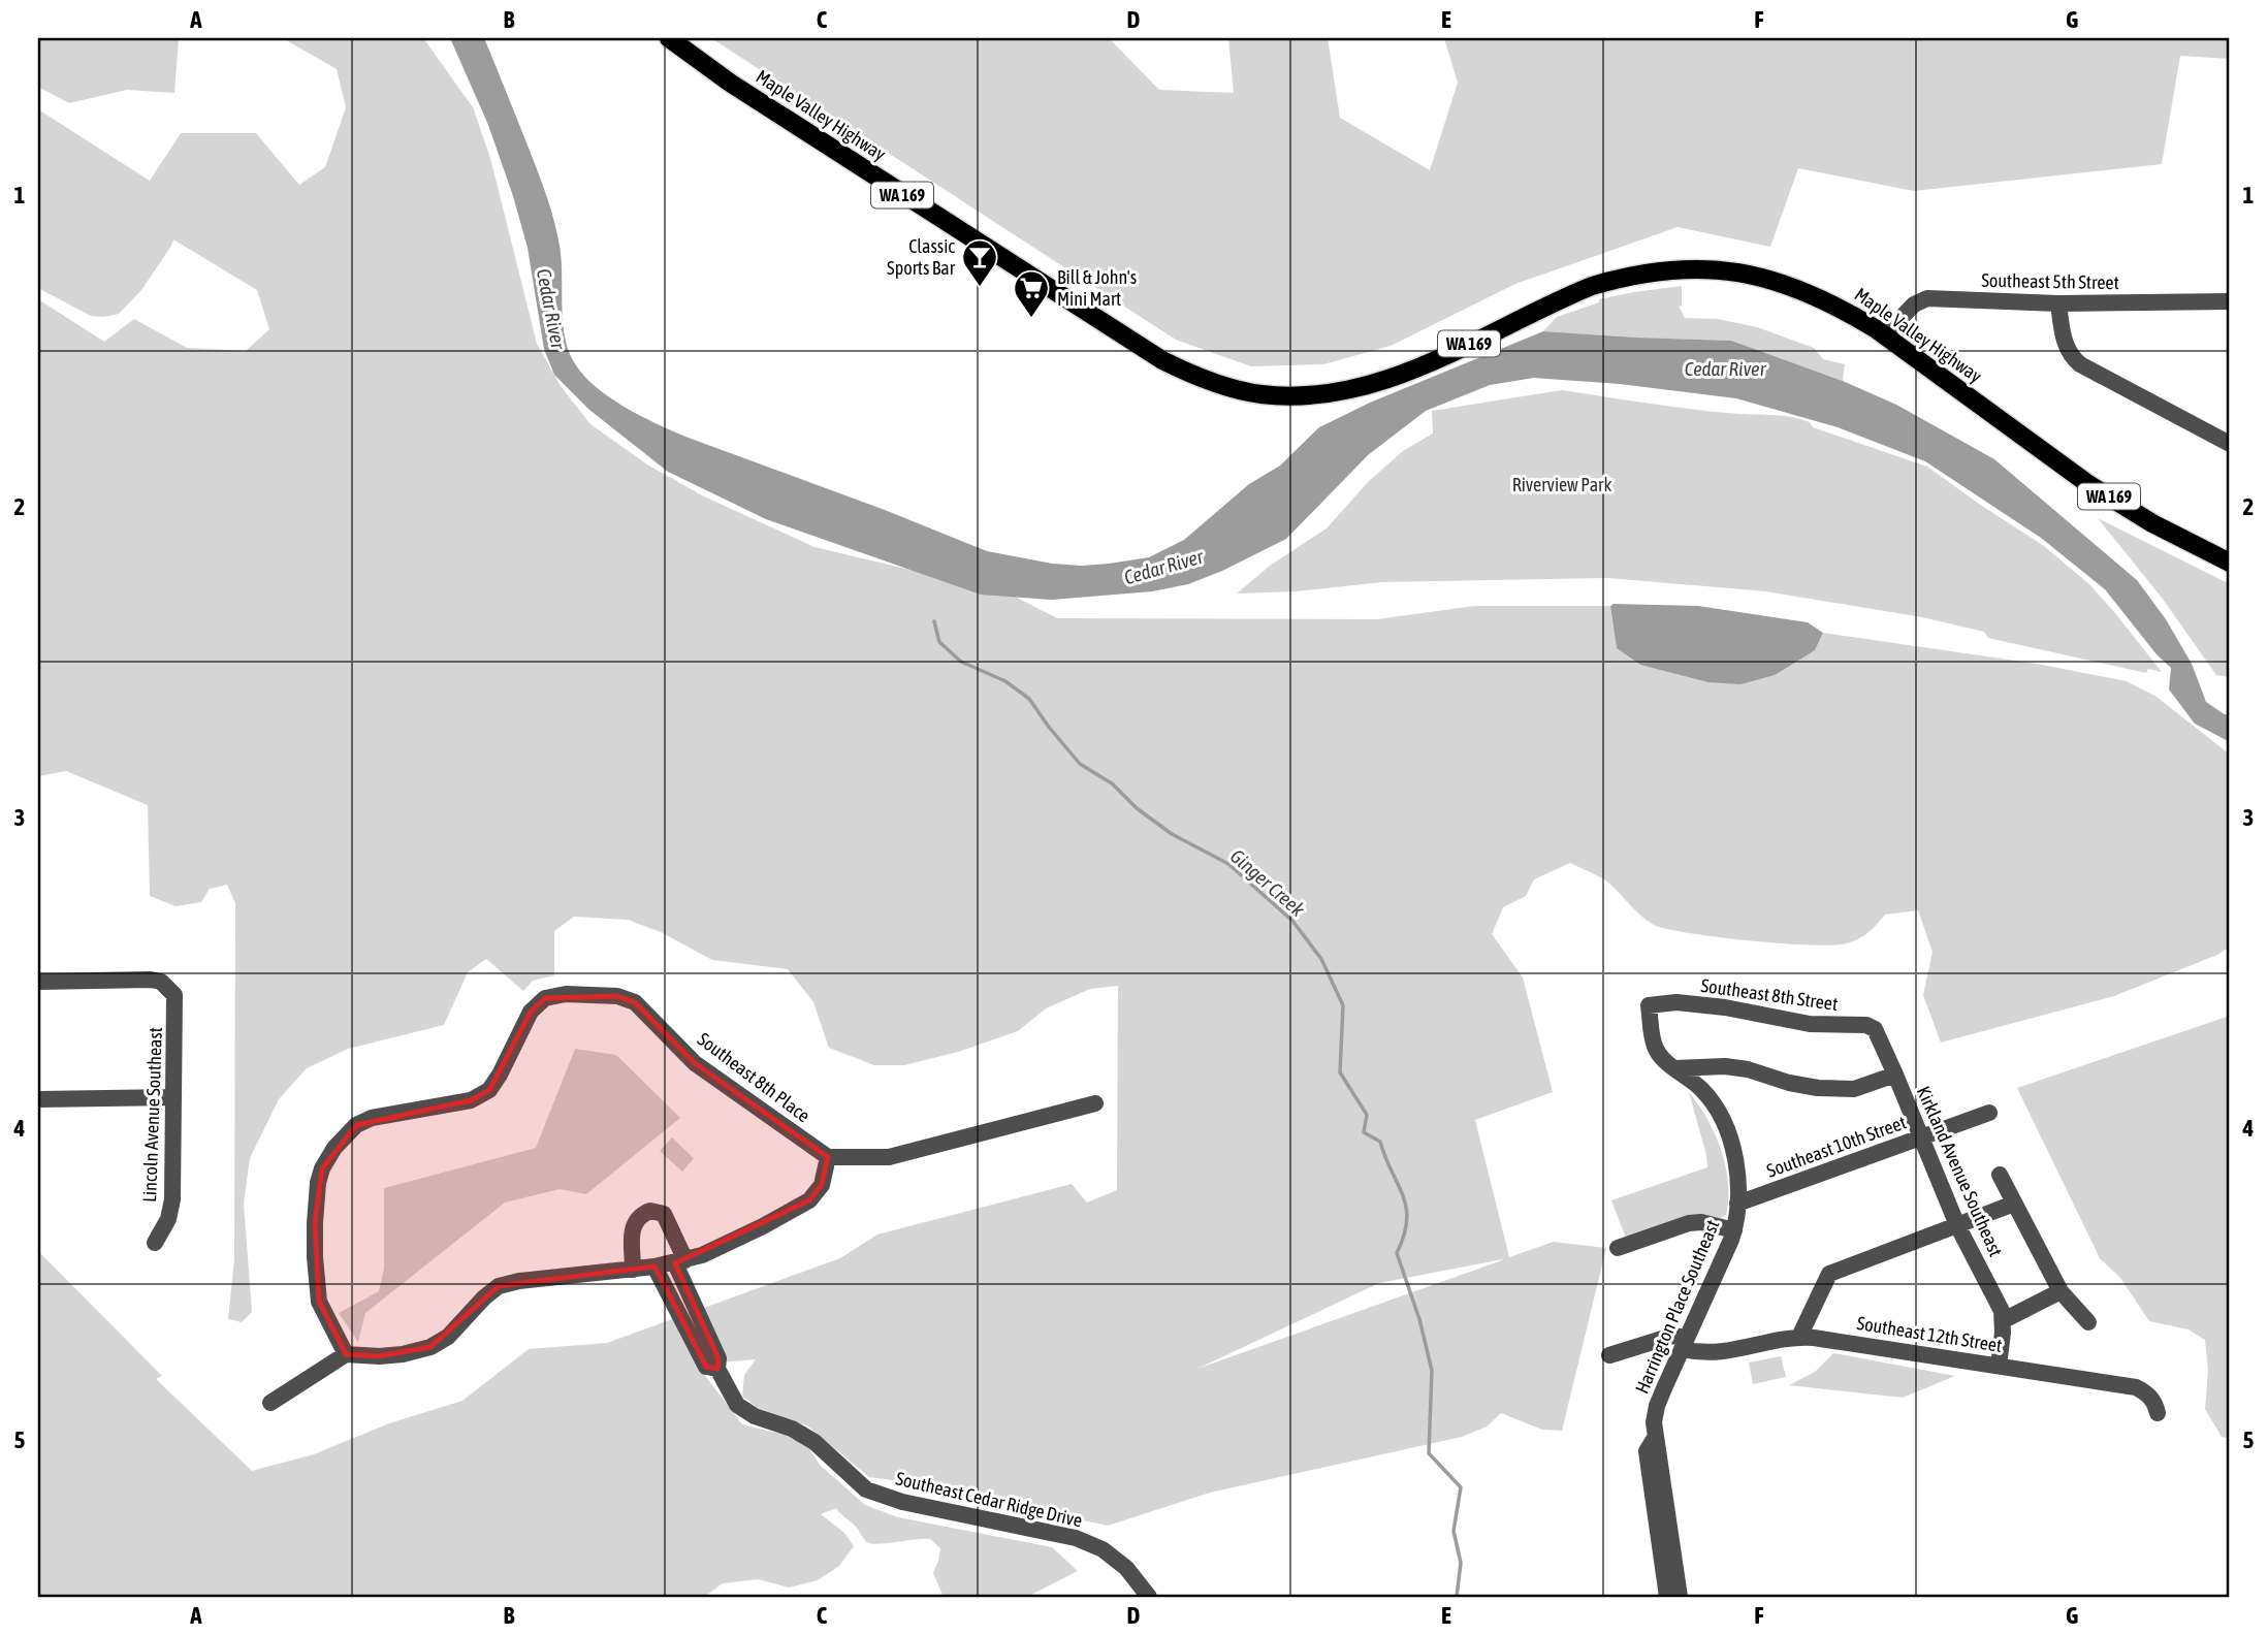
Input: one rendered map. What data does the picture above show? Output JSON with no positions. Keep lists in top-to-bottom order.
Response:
{
  "streets": {
    "main road": ["Maple Valley Highway", "WA 169"],
    "street": [
      "Southeast 5th Street",
      "Southeast 8th Street",
      "Southeast 8th Place",
      "Lincoln Avenue Southeast",
      "Southeast 10th Street",
      "Kirkland Avenue Southeast",
      "Harrington Place Southeast",
      "Southeast 12th Street",
      "Southeast Cedar Ridge Drive"
    ]
  },
  "crossings": [
    ["Maple Valley Highway", "Southeast 5th Street"],
    ["Southeast 8th Street", "Kirkland Avenue Southeast"],
    ["Southeast 8th Street", "Harrington Place Southeast"],
    ["Southeast 10th Street", "Kirkland Avenue Southeast"],
    ["Southeast 10th Street", "Harrington Place Southeast"],
    ["Kirkland Avenue Southeast", "Southeast 12th Street"],
    ["Harrington Place Southeast", "Southeast 12th Street"]
  ],
  "water": ["Cedar River", "Ginger Creek"],
  "parks": ["Riverview Park"],
  "places": {
    "bar": ["Classic Sports Bar"],
    "supermarket": ["Bill & John's Mini Mart"]
  },
  "grid": {
    "columns": [
      "A",
      "B",
      "C",
      "D",
      "E",
      "F",
      "G"
    ],
    "rows": [
      "1",
      "2",
      "3",
      "4",
      "5"
    ]
  }
}
